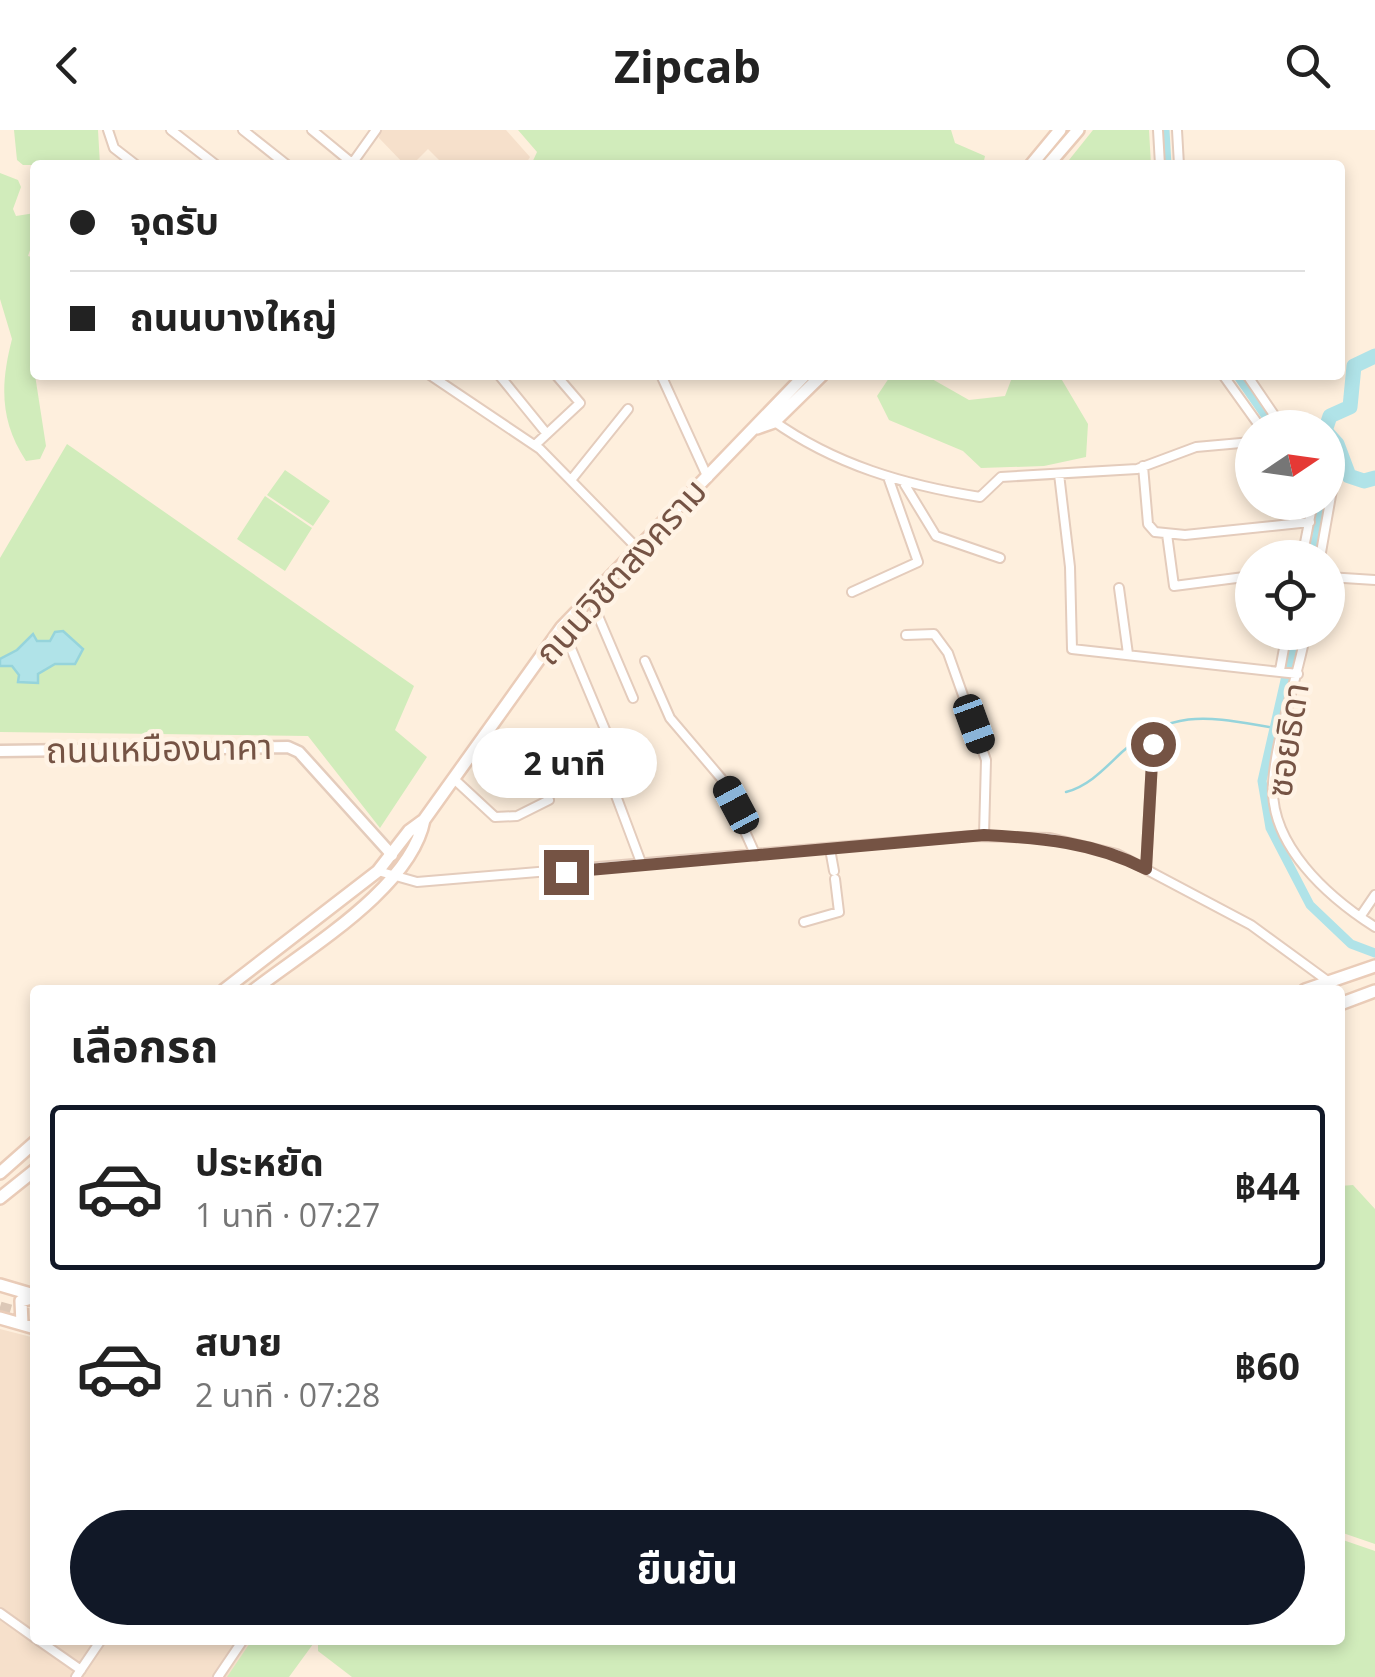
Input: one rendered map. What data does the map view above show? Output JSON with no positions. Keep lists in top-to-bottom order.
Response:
{
  "streets": {
    "main road": ["ถนนวิชิตสงคราม"],
    "street": ["ซอยธิดา", "ถนนเหมืองนาคา"]
  },
  "crossings": [
    ["ถนนวิชิตสงคราม", "ถนนเหมืองนาคา"]
  ],
  "north": "right",
  "page": {
    "header": "Zipcab",
    "banner": ["จุดรับ", "ถนนบางใหญ่"],
    "bubble": "2 นาที",
    "heading": "เลือกรถ",
    "list": [
      {
        "name": "ประหยัด",
        "note": "1 นาที · 07:27",
        "value": "฿44"
      },
      {
        "name": "สบาย",
        "note": "2 นาที · 07:28",
        "value": "฿60"
      }
    ],
    "buttons": "ยืนยัน"
  }
}
